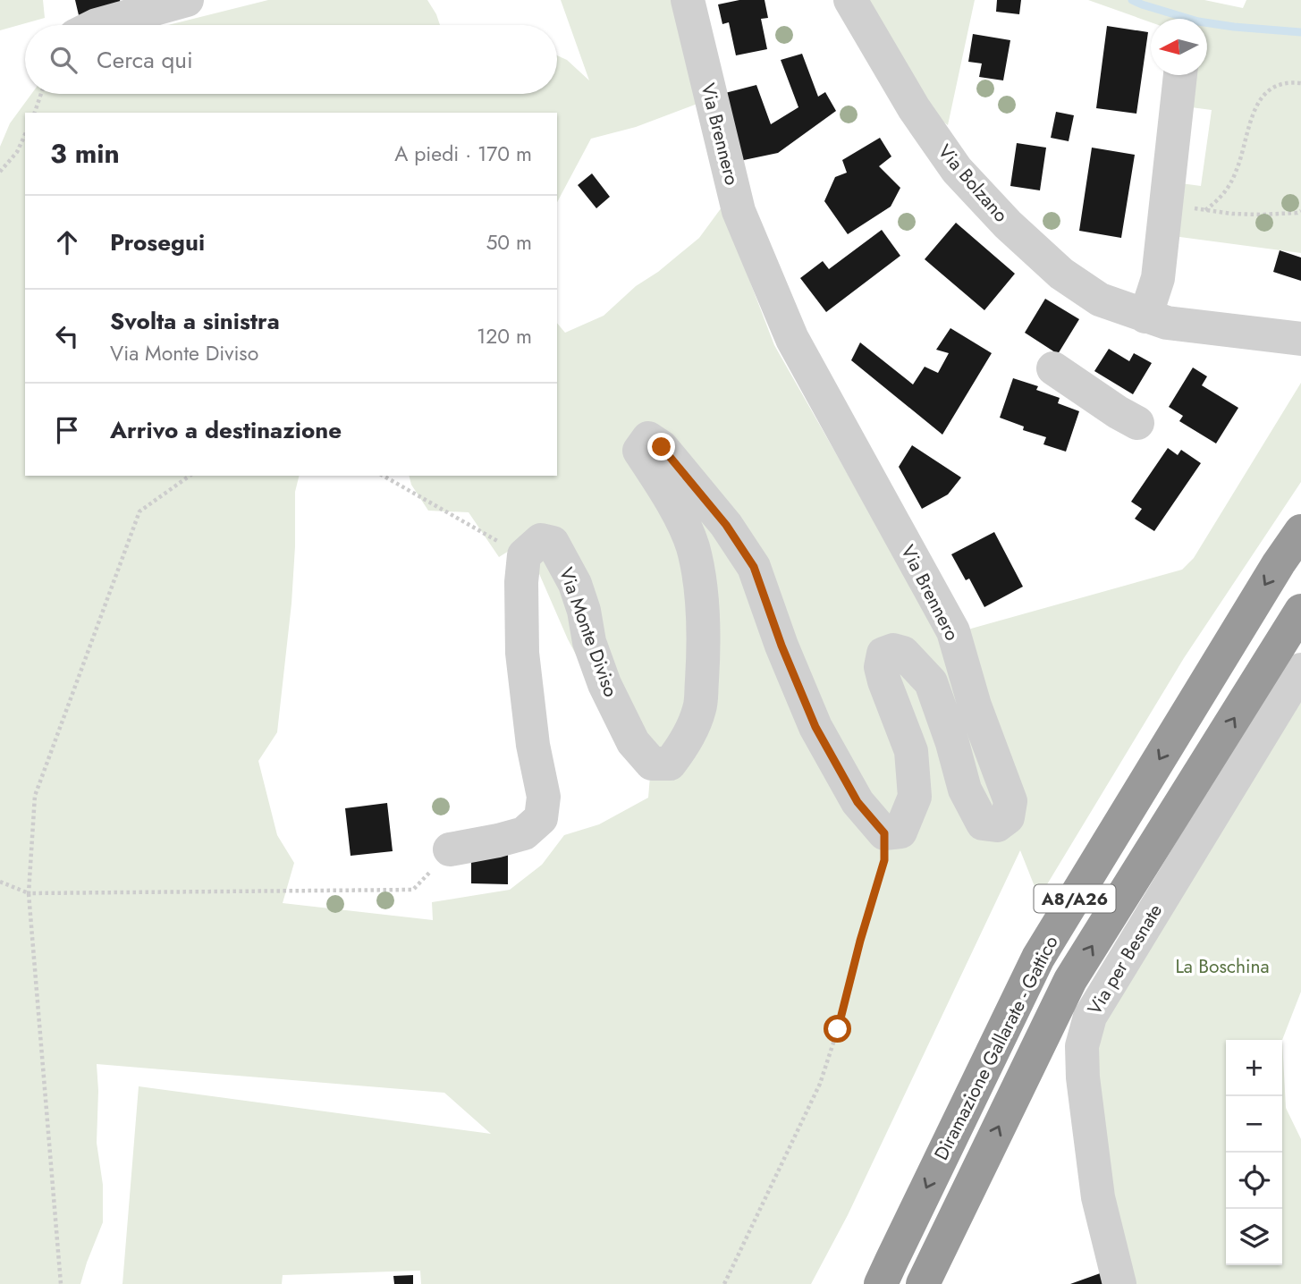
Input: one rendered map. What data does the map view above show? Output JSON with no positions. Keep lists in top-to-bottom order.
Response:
{
  "streets": {
    "highway": ["A8/A26", "Diramazione Gallarate - Gattico"],
    "street": [
      "Via Brennero",
      "Via Bolzano",
      "Via Monte Diviso",
      "Via per Besnate"
    ]
  },
  "crossings": [
    ["Via Brennero", "Via Monte Diviso"]
  ],
  "parks": ["La Boschina"],
  "north": "left",
  "page": {
    "search": "Cerca qui",
    "heading": ["3 min", "A piedi · 170 m"],
    "list": [
      ["Prosegui", "50 m"],
      ["Svolta a sinistra", "Via Monte Diviso", "120 m"],
      "Arrivo a destinazione"
    ],
    "map_buttons": ["+", "−"]
  }
}
